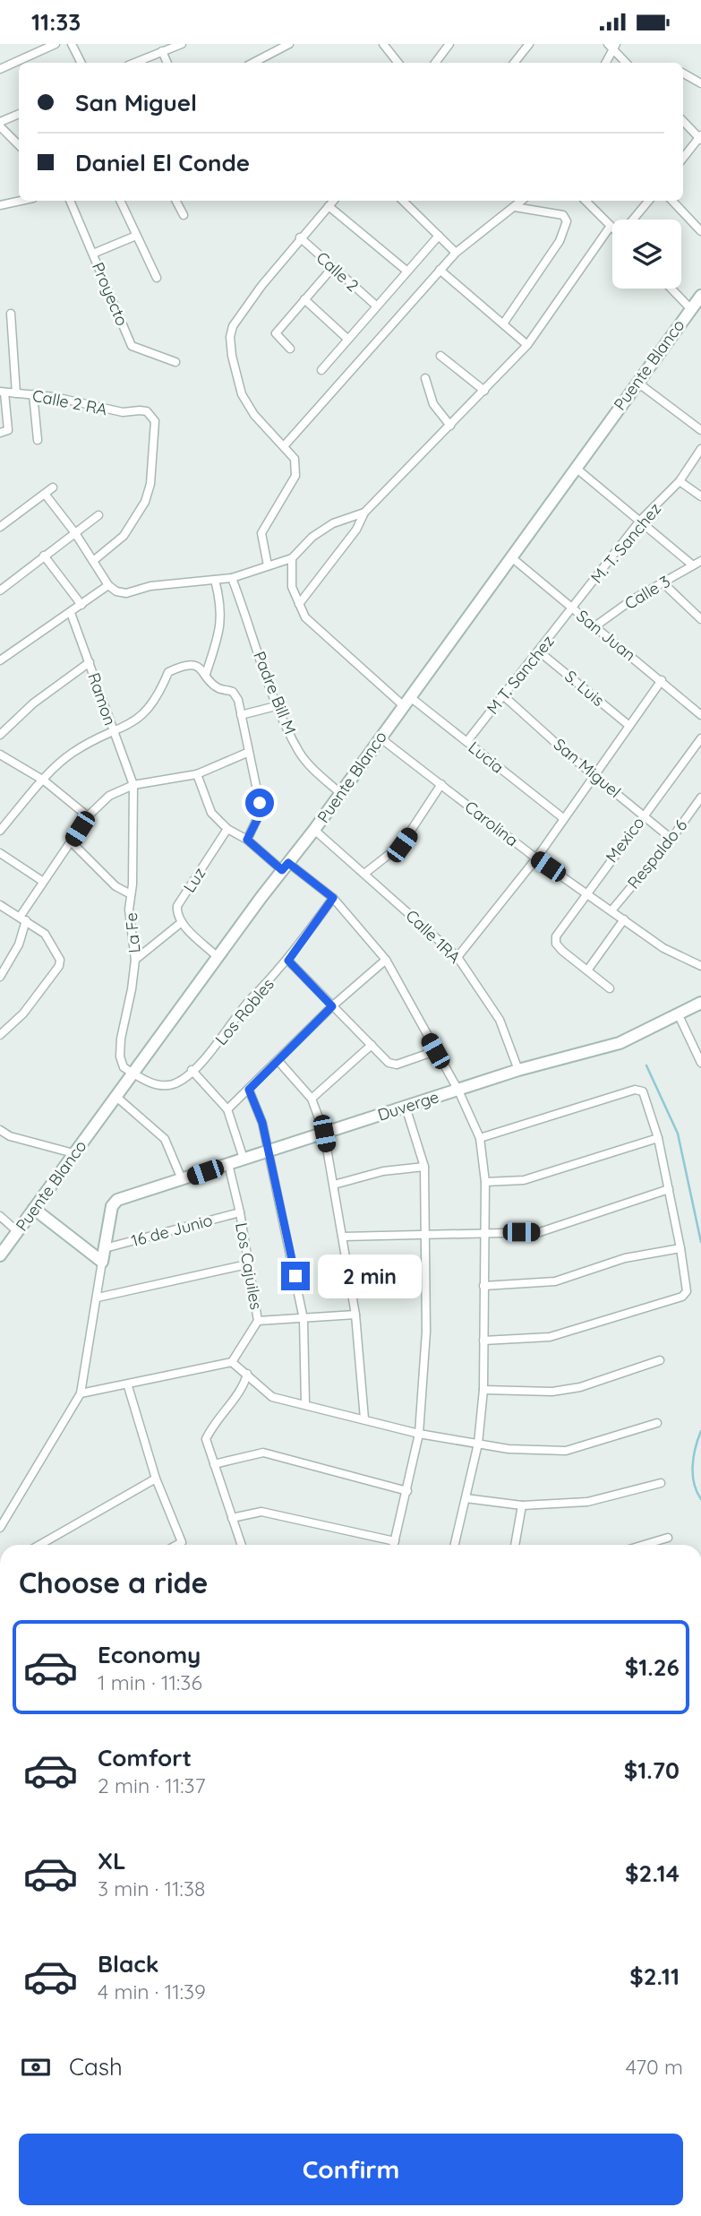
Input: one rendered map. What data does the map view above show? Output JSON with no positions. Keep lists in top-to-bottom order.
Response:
{
  "streets": {
    "street": [
      "Calle 2",
      "Proyecto",
      "Puente Blanco",
      "Calle 2 RA",
      "M. T. Sanchez",
      "Calle 3",
      "San Juan",
      "M T. Sanchez",
      "S. Luis",
      "Padre Bill M",
      "Ramon",
      "Lucia",
      "San Miguel",
      "Carolina",
      "Mexico",
      "Respaldo 6",
      "Luz",
      "La Fe",
      "Calle 1RA",
      "Los Robles",
      "Duverge",
      "16 de Junio",
      "Los Cajuiles"
    ]
  },
  "crossings": [
    ["Puente Blanco", "San Juan"],
    ["Puente Blanco", "Padre Bill M"],
    ["Puente Blanco", "Lucia"],
    ["Puente Blanco", "Carolina"],
    ["Puente Blanco", "La Fe"],
    ["Puente Blanco", "Calle 1RA"],
    ["Puente Blanco", "Los Robles"],
    ["M. T. Sanchez", "San Juan"],
    ["M. T. Sanchez", "M T. Sanchez"],
    ["Calle 3", "San Juan"],
    ["San Juan", "M T. Sanchez"],
    ["M T. Sanchez", "S. Luis"],
    ["M T. Sanchez", "Lucia"],
    ["M T. Sanchez", "San Miguel"],
    ["Ramon", "La Fe"],
    ["San Miguel", "Mexico"],
    ["San Miguel", "Respaldo 6"],
    ["Carolina", "Mexico"],
    ["Carolina", "Respaldo 6"],
    ["La Fe", "Los Robles"],
    ["Calle 1RA", "Duverge"],
    ["Duverge", "16 de Junio"],
    ["Duverge", "Los Cajuiles"],
    ["16 de Junio", "Los Cajuiles"]
  ],
  "page": {
    "status": "11:33",
    "banner": ["San Miguel", "Daniel El Conde"],
    "bubble": "2 min",
    "heading": "Choose a ride",
    "list": [
      {
        "name": "Economy",
        "note": "1 min · 11:36",
        "value": "$1.26"
      },
      {
        "name": "Comfort",
        "note": "2 min · 11:37",
        "value": "$1.70"
      },
      {
        "name": "XL",
        "note": "3 min · 11:38",
        "value": "$2.14"
      },
      {
        "name": "Black",
        "note": "4 min · 11:39",
        "value": "$2.11"
      }
    ],
    "pay": ["Cash", "470 m"],
    "buttons": "Confirm"
  }
}
